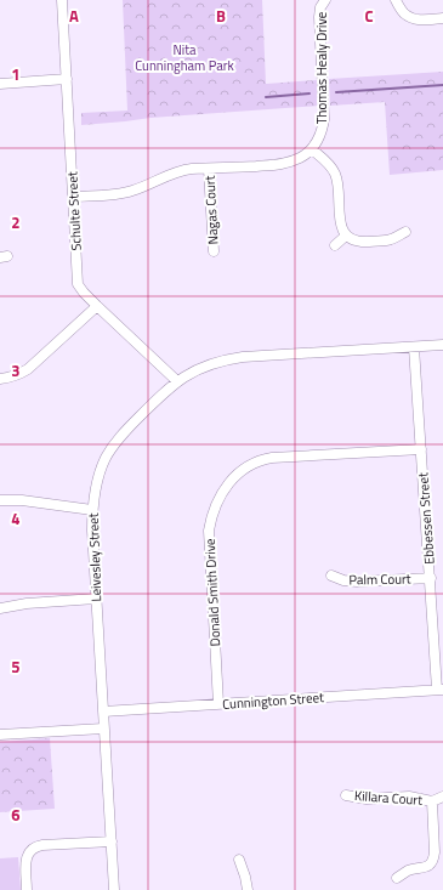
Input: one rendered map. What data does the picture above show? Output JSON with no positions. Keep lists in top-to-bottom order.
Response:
{
  "streets": {
    "street": [
      "Thomas Healy Drive",
      "Nagas Court",
      "Schulte Street",
      "Ebbessen Street",
      "Leivesley Street",
      "Palm Court",
      "Donald Smith Drive",
      "Cunnington Street",
      "Killara Court"
    ]
  },
  "crossings": [
    ["Schulte Street", "Leivesley Street"],
    ["Ebbessen Street", "Leivesley Street"],
    ["Ebbessen Street", "Palm Court"],
    ["Ebbessen Street", "Donald Smith Drive"],
    ["Ebbessen Street", "Cunnington Street"],
    ["Leivesley Street", "Cunnington Street"],
    ["Donald Smith Drive", "Cunnington Street"]
  ],
  "parks": ["Nita Cunningham Park"],
  "grid": {
    "columns": ["A", "B", "C"],
    "rows": [
      "1",
      "2",
      "3",
      "4",
      "5",
      "6"
    ]
  }
}
